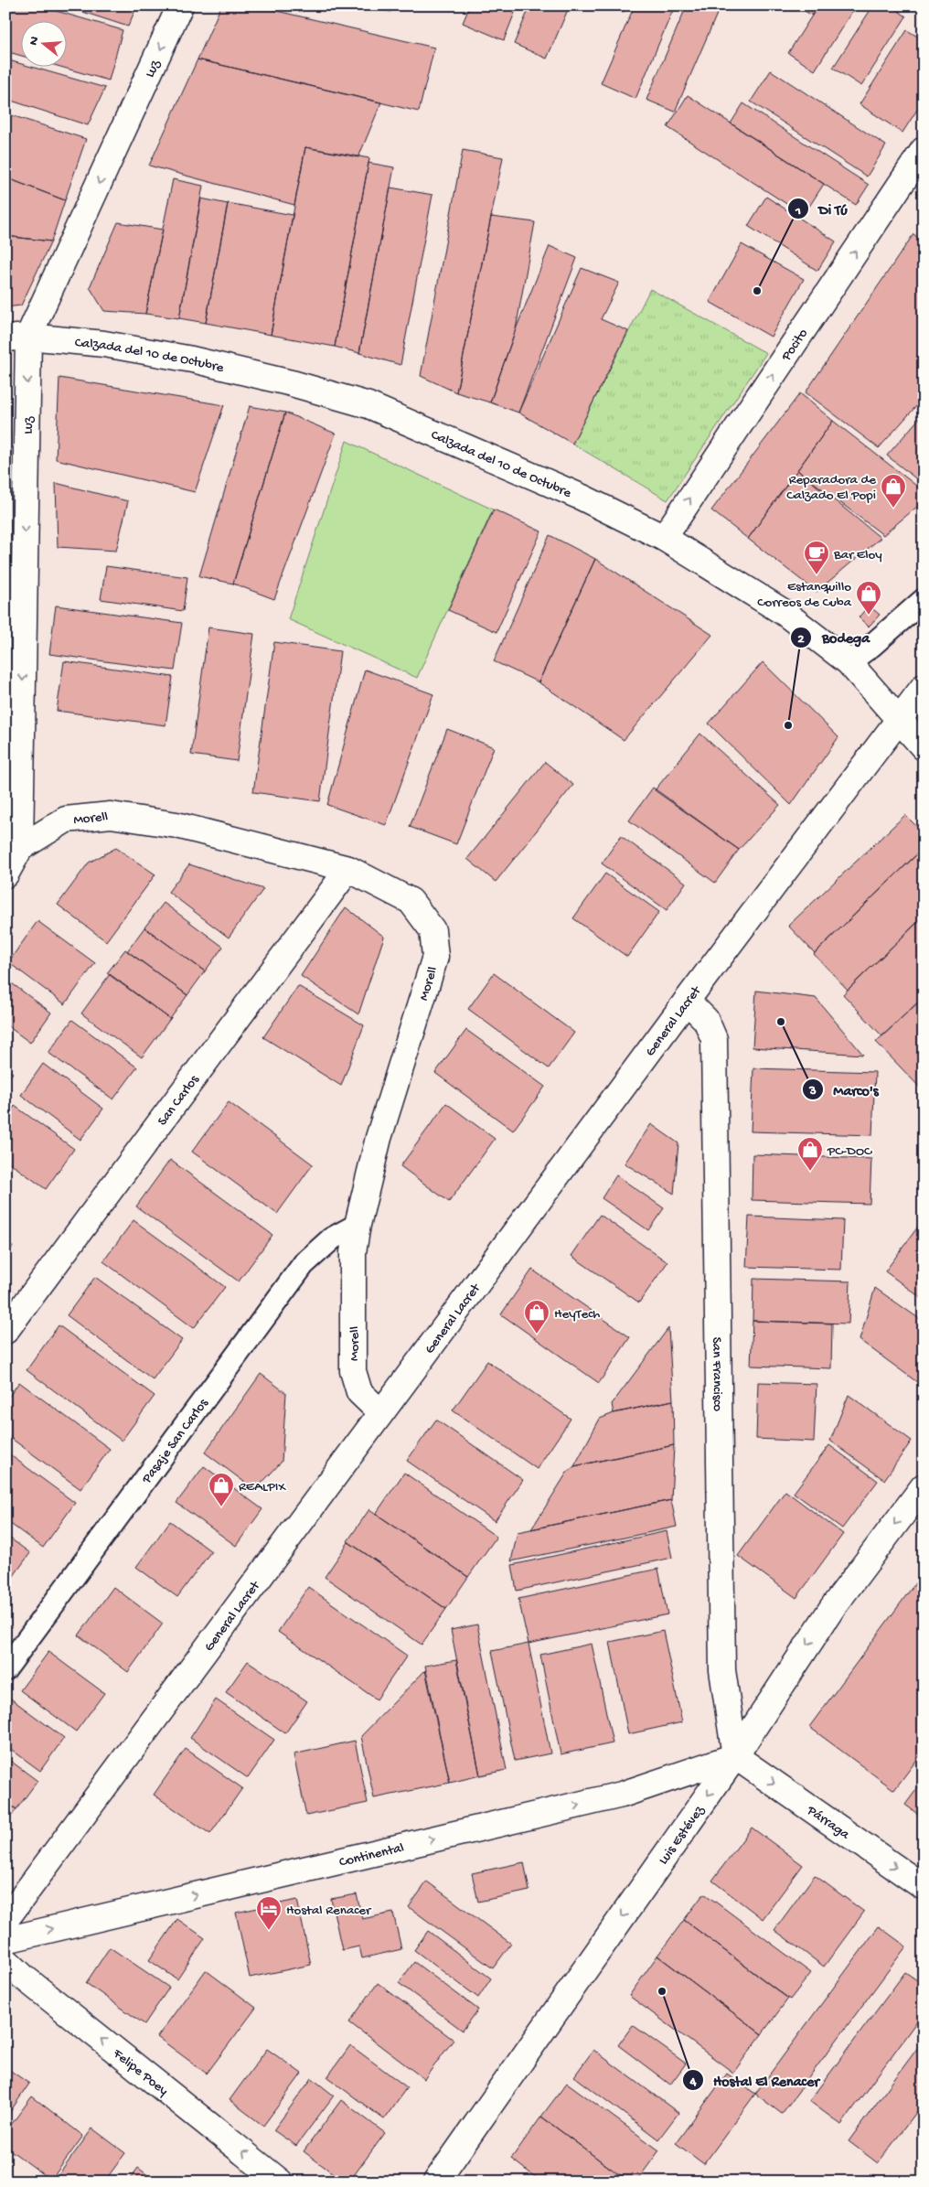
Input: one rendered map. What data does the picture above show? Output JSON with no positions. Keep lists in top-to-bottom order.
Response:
{
  "streets": {
    "street": [
      "Luz",
      "Pocito",
      "Calzada del 10 de Octubre",
      "Morell",
      "General Lacret",
      "San Carlos",
      "San Francisco",
      "Párraga",
      "Luis Estévez",
      "Continental",
      "Felipe Poey"
    ],
    "lane": ["Pasaje San Carlos"]
  },
  "crossings": [
    ["Luz", "Calzada del 10 de Octubre"],
    ["Luz", "Morell"],
    ["Pocito", "Calzada del 10 de Octubre"],
    ["Calzada del 10 de Octubre", "General Lacret"],
    ["Morell", "General Lacret"],
    ["Morell", "San Carlos"],
    ["Morell", "Pasaje San Carlos"],
    ["General Lacret", "San Francisco"],
    ["San Francisco", "Párraga"],
    ["San Francisco", "Luis Estévez"],
    ["San Francisco", "Continental"],
    ["Párraga", "Luis Estévez"],
    ["Párraga", "Continental"],
    ["Luis Estévez", "Continental"]
  ],
  "one_way": [
    "Luz",
    "Pocito",
    "Párraga",
    "Luis Estévez",
    "Continental",
    "Felipe Poey"
  ],
  "places": {
    "other": [
      "Di Tú",
      "Bodega",
      "Marco's",
      "Hostal El Renacer"
    ],
    "shop": [
      "Reparadora de Calzado El Popi",
      "Estanquillo Correos de Cuba",
      "PC-DOC",
      "HeyTech",
      "REALPIX"
    ],
    "cafe": ["Bar Eloy"],
    "hotel": ["Hostal Renacer"]
  },
  "north": "left"
}
